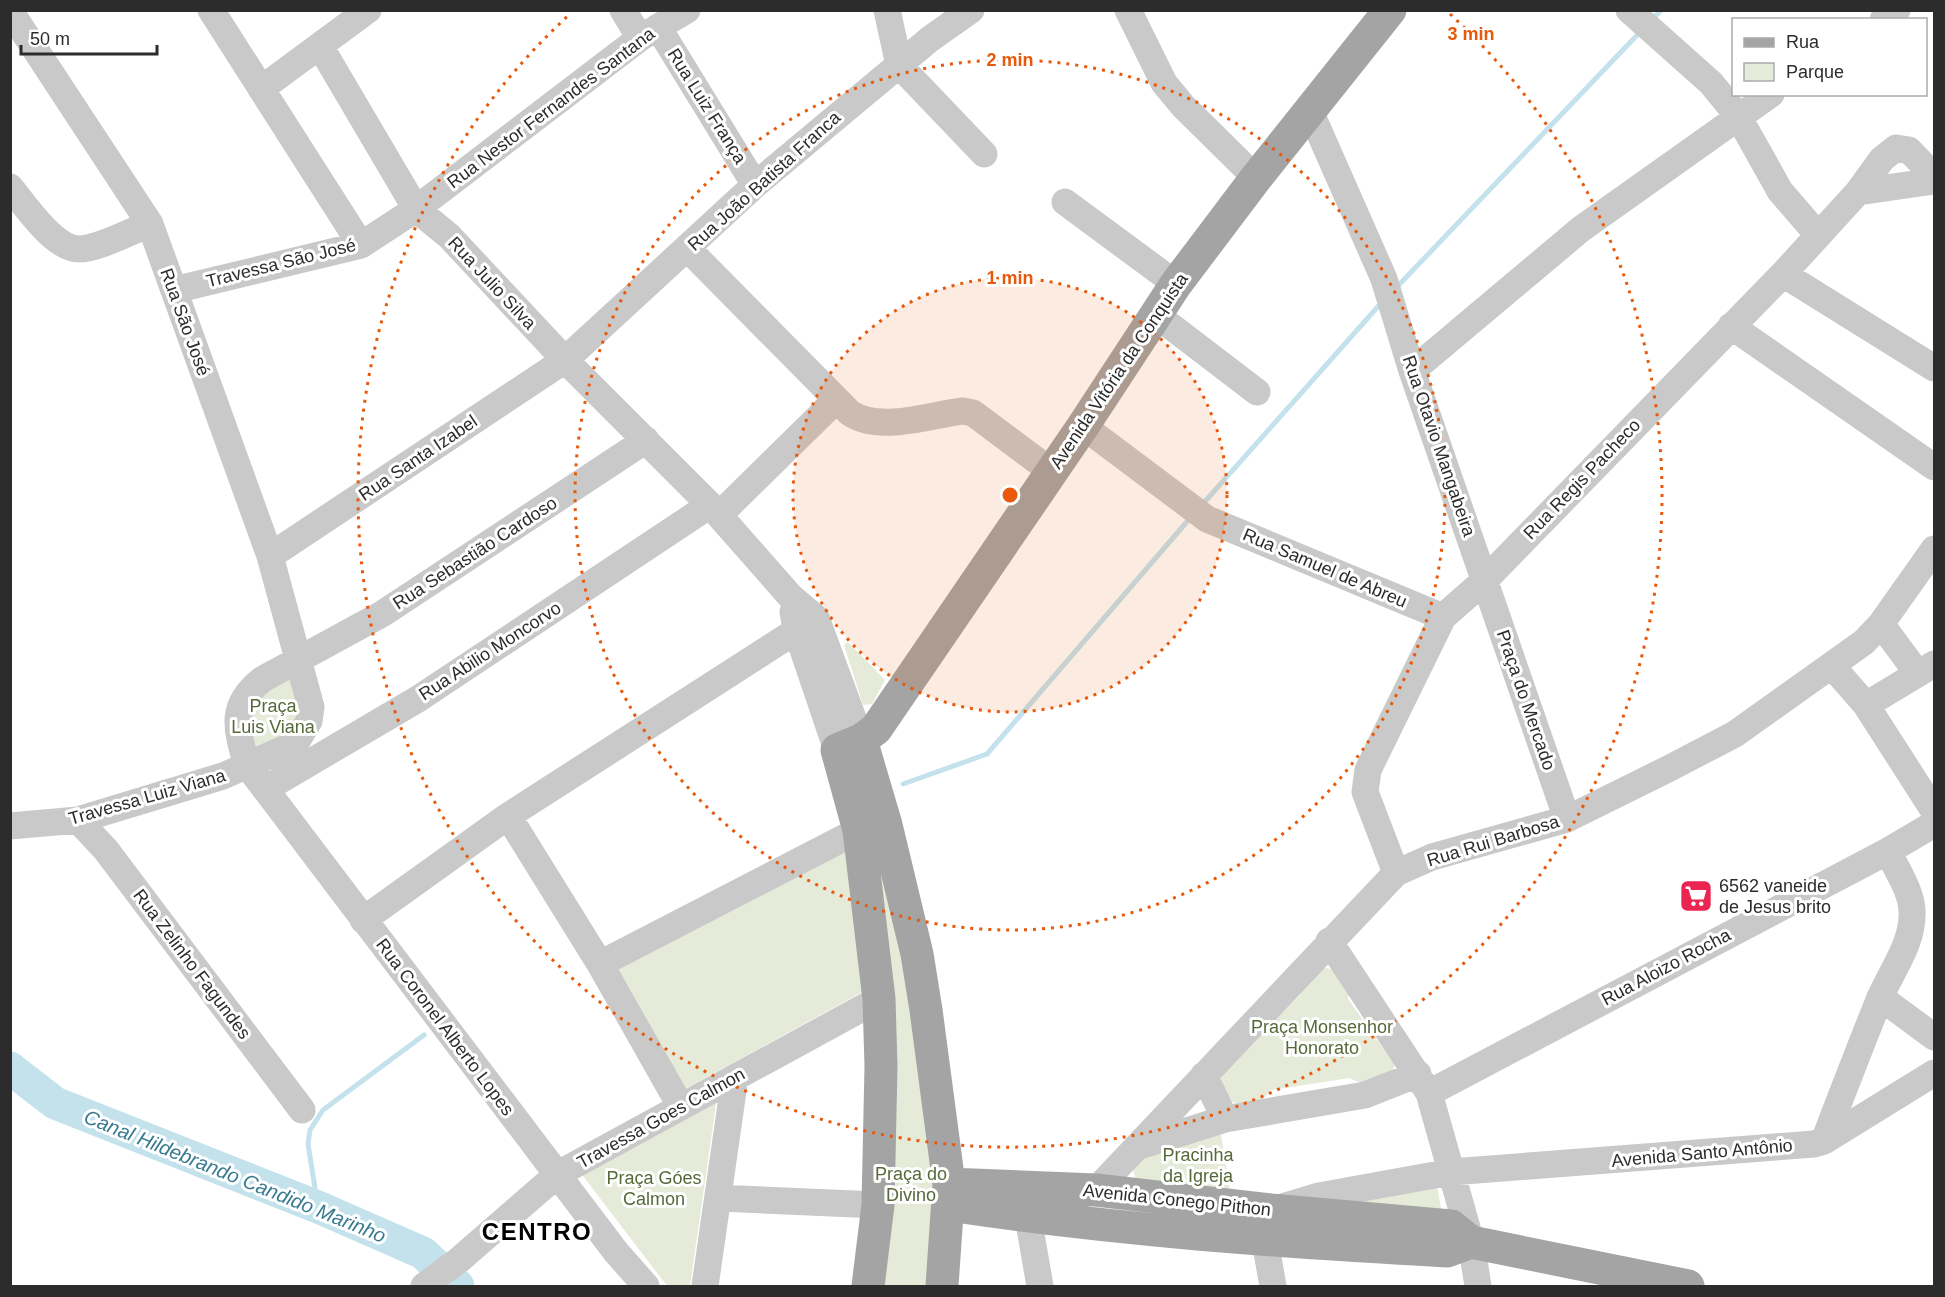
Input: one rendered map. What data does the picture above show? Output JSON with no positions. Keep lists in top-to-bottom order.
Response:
{
  "streets": {
    "main road": ["Avenida Vitória da Conquista", "Avenida Conego Pithon"],
    "street": [
      "Rua Luiz França",
      "Rua Nestor Fernandes Santana",
      "Rua João Batista Franca",
      "Travessa São José",
      "Rua Julio Silva",
      "Rua São José",
      "Rua Otavio Mangabeira",
      "Rua Santa Izabel",
      "Rua Regis Pacheco",
      "Rua Sebastião Cardoso",
      "Rua Samuel de Abreu",
      "Rua Abilio Moncorvo",
      "Praça do Mercado",
      "Travessa Luiz Viana",
      "Rua Rui Barbosa",
      "Rua Zelinho Fagundes",
      "Rua Aloizo Rocha",
      "Rua Coronel Alberto Lopes",
      "Travessa Goes Calmon",
      "Avenida Santo Antônio"
    ]
  },
  "crossings": [
    ["Rua Luiz França", "Rua Nestor Fernandes Santana"],
    ["Rua Luiz França", "Rua João Batista Franca"],
    ["Rua Nestor Fernandes Santana", "Travessa São José"],
    ["Rua Nestor Fernandes Santana", "Rua Julio Silva"],
    ["Rua João Batista Franca", "Rua Julio Silva"],
    ["Rua João Batista Franca", "Rua Santa Izabel"],
    ["Travessa São José", "Rua Julio Silva"],
    ["Travessa São José", "Rua São José"],
    ["Rua Julio Silva", "Rua Santa Izabel"],
    ["Rua Julio Silva", "Rua Sebastião Cardoso"],
    ["Rua Julio Silva", "Rua Abilio Moncorvo"],
    ["Rua São José", "Rua Santa Izabel"],
    ["Rua São José", "Rua Sebastião Cardoso"],
    ["Rua São José", "Travessa Luiz Viana"],
    ["Avenida Vitória da Conquista", "Rua Otavio Mangabeira"],
    ["Avenida Vitória da Conquista", "Rua Samuel de Abreu"],
    ["Rua Otavio Mangabeira", "Rua Regis Pacheco"],
    ["Rua Otavio Mangabeira", "Praça do Mercado"],
    ["Rua Regis Pacheco", "Rua Samuel de Abreu"],
    ["Rua Regis Pacheco", "Praça do Mercado"],
    ["Rua Regis Pacheco", "Rua Rui Barbosa"],
    ["Rua Sebastião Cardoso", "Travessa Luiz Viana"],
    ["Rua Abilio Moncorvo", "Rua Coronel Alberto Lopes"],
    ["Praça do Mercado", "Rua Rui Barbosa"],
    ["Travessa Luiz Viana", "Rua Zelinho Fagundes"],
    ["Travessa Luiz Viana", "Rua Coronel Alberto Lopes"],
    ["Rua Rui Barbosa", "Rua Aloizo Rocha"],
    ["Rua Rui Barbosa", "Avenida Conego Pithon"],
    ["Rua Coronel Alberto Lopes", "Travessa Goes Calmon"],
    ["Avenida Santo Antônio", "Avenida Conego Pithon"]
  ],
  "districts": ["CENTRO"],
  "water": ["Canal Hildebrando Candido Marinho"],
  "parks": [
    "Praça Luis Viana",
    "Praça Monsenhor Honorato",
    "Pracinha da Igreja",
    "Praça do Divino",
    "Praça Góes Calmon"
  ],
  "places": {
    "supermarket": ["6562 vaneide de Jesus brito"]
  },
  "legend": ["Rua", "Parque"],
  "scale_bar": "50 m",
  "rings": ["3 min", "2 min", "1 min"]
}
